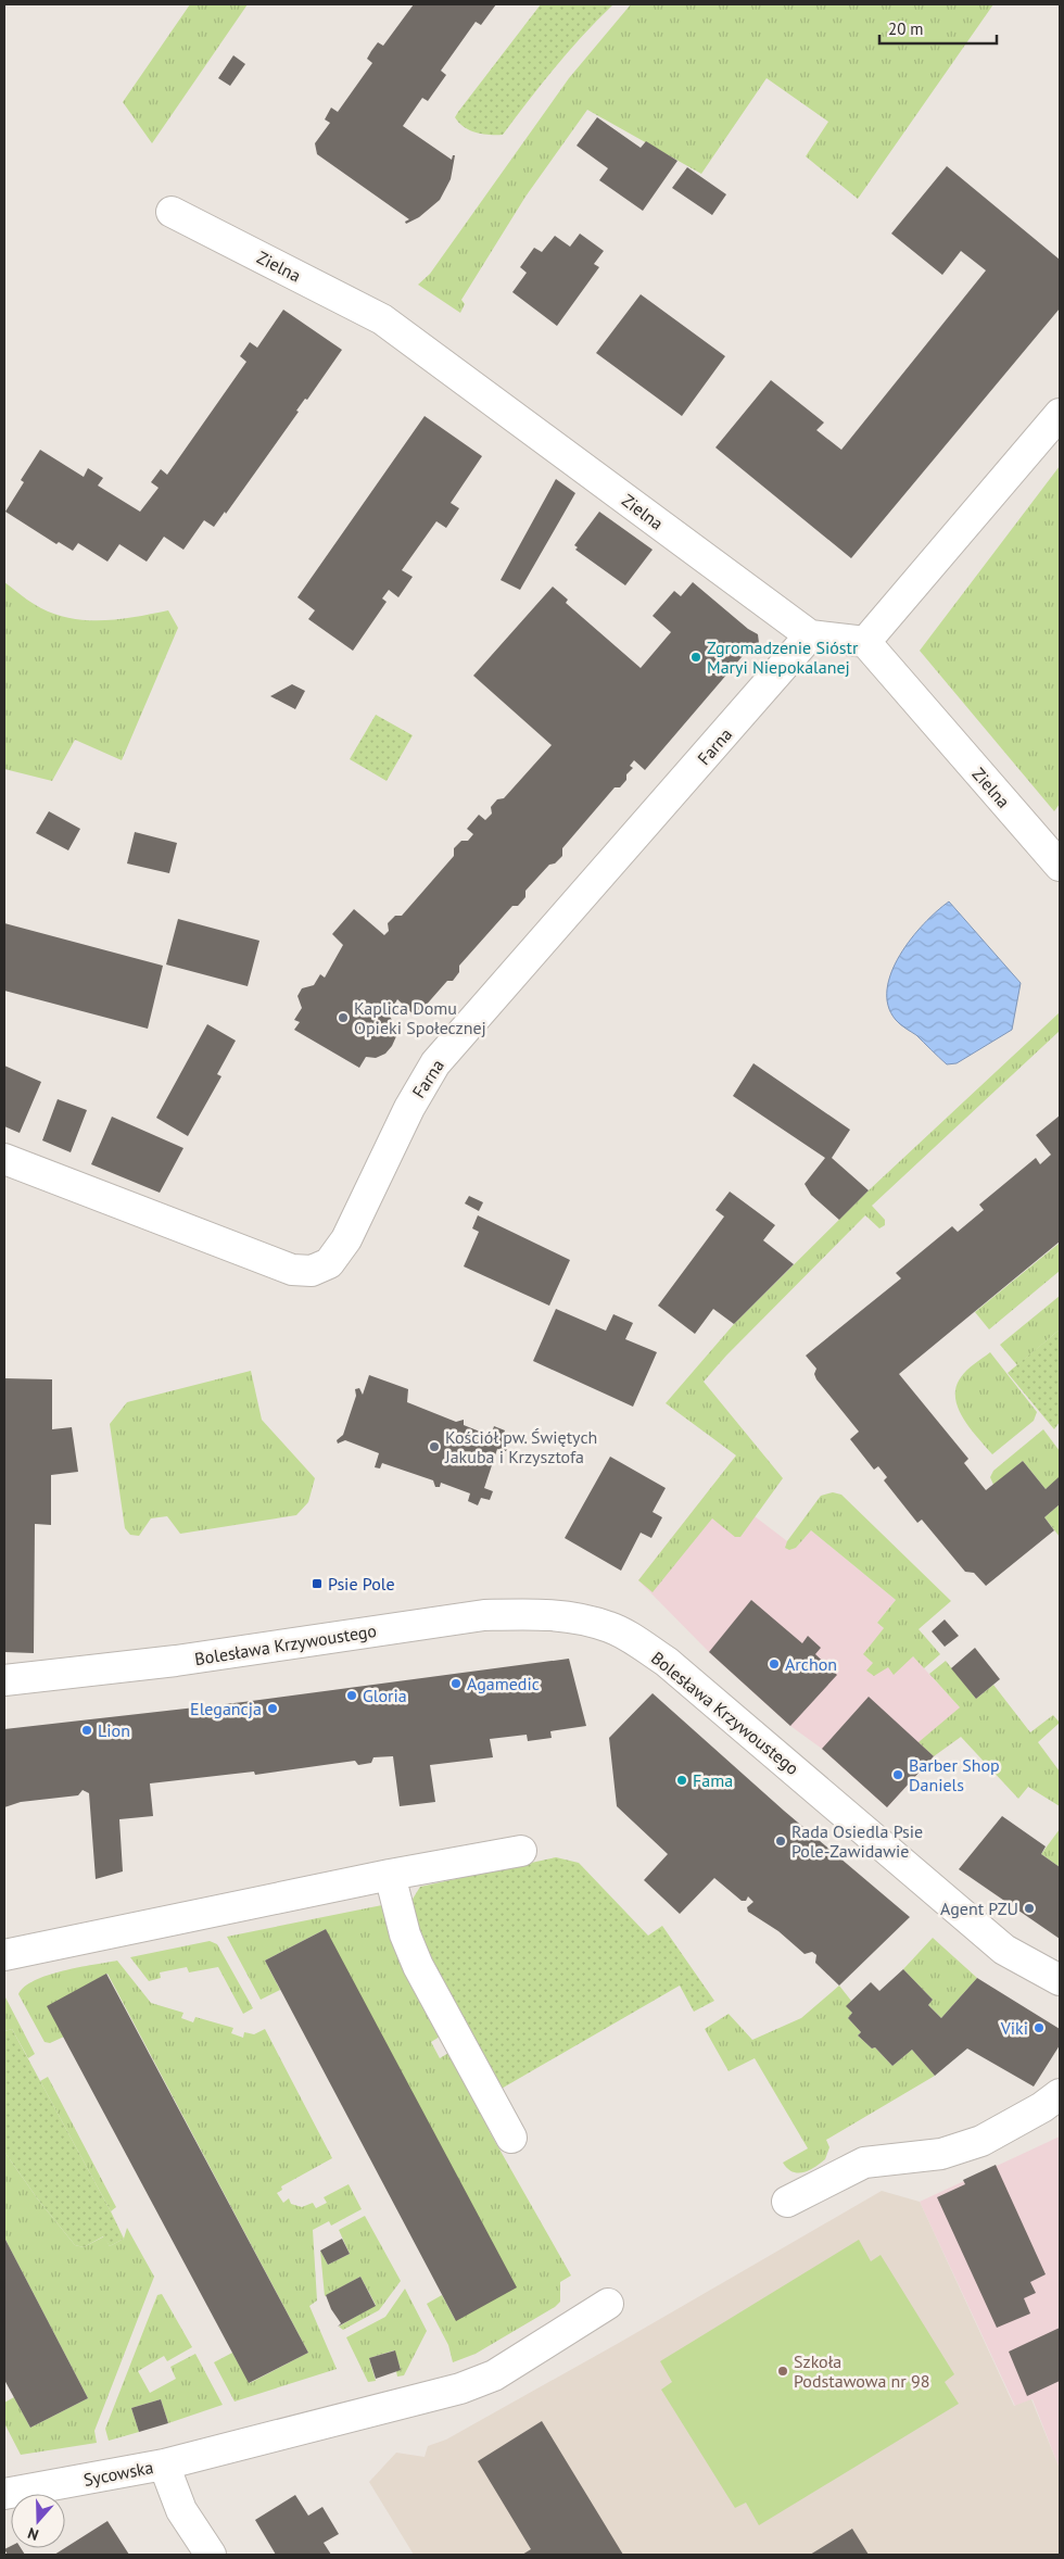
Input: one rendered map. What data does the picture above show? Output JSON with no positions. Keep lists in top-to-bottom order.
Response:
{
  "streets": {
    "street": [
      "Zielna",
      "Farna",
      "Bolesława Krzywoustego",
      "Sycowska"
    ]
  },
  "crossings": [
    ["Zielna", "Farna"]
  ],
  "places": {
    "other": [
      "Zgromadzenie Sióstr Maryi Niepokalanej",
      "Kaplica Domu Opieki Społecznej",
      "Kościół pw. Świętych Jakuba i Krzysztofa",
      "Archon",
      "Agamedic",
      "Gloria",
      "Elegancja",
      "Lion",
      "Barber Shop Daniels",
      "Fama",
      "Rada Osiedla Psie Pole-Zawidawie",
      "Agent PZU",
      "Viki",
      "Szkoła Podstawowa nr 98"
    ],
    "transit": ["Psie Pole"]
  },
  "scale_bar": "20 m",
  "north": "bottom"
}
